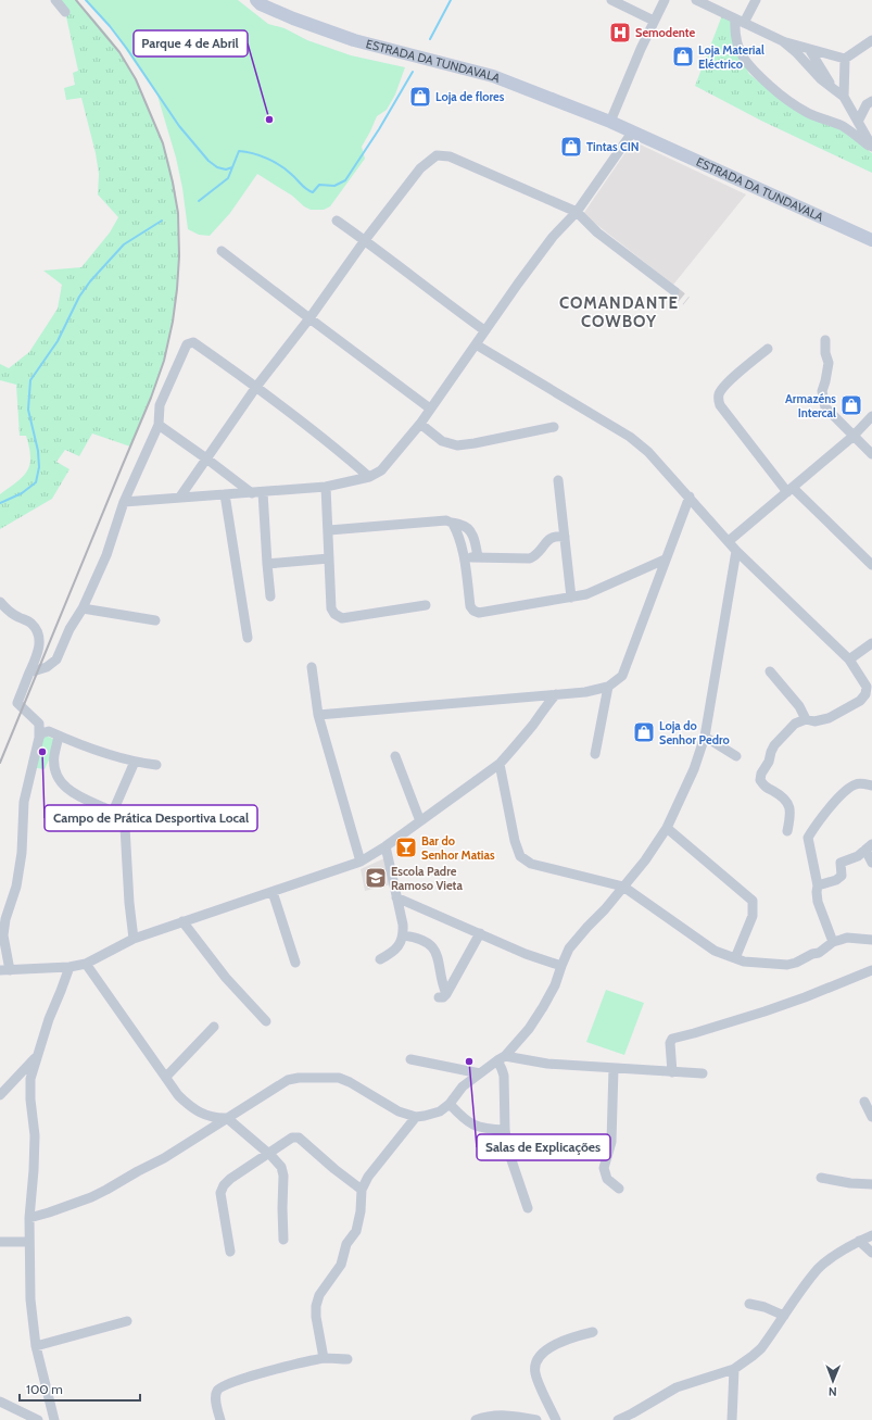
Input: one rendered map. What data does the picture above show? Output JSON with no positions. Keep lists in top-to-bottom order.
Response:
{
  "streets": {
    "main road": ["ESTRADA DA TUNDAVALA"]
  },
  "districts": ["COMANDANTE COWBOY"],
  "places": {
    "hospital": ["Semodente"],
    "shop": [
      "Loja Material Eléctrico",
      "Loja de flores",
      "Tintas CIN",
      "Armazéns Intercal",
      "Loja do Senhor Pedro"
    ],
    "other": ["Parque 4 de Abril", "Campo de Prática Desportiva Local", "Salas de Explicações"],
    "bar": ["Bar do Senhor Matias"],
    "school or university": ["Escola Padre Ramoso Vieta"]
  },
  "scale_bar": "100 m",
  "north": "bottom"
}
